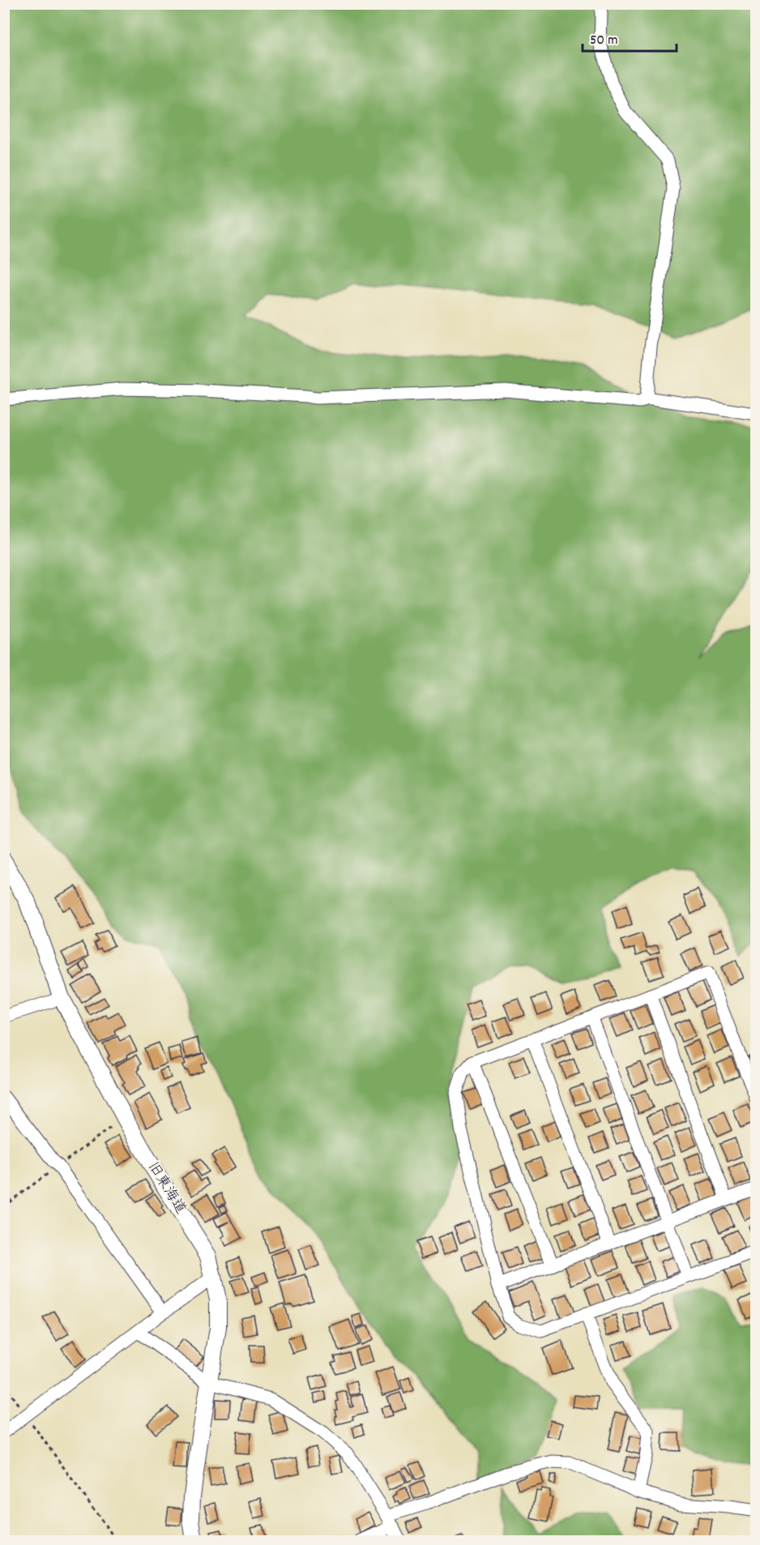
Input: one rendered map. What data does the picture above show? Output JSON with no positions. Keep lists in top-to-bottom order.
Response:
{
  "streets": {
    "street": ["旧東海道"]
  },
  "scale_bar": "50 m"
}
